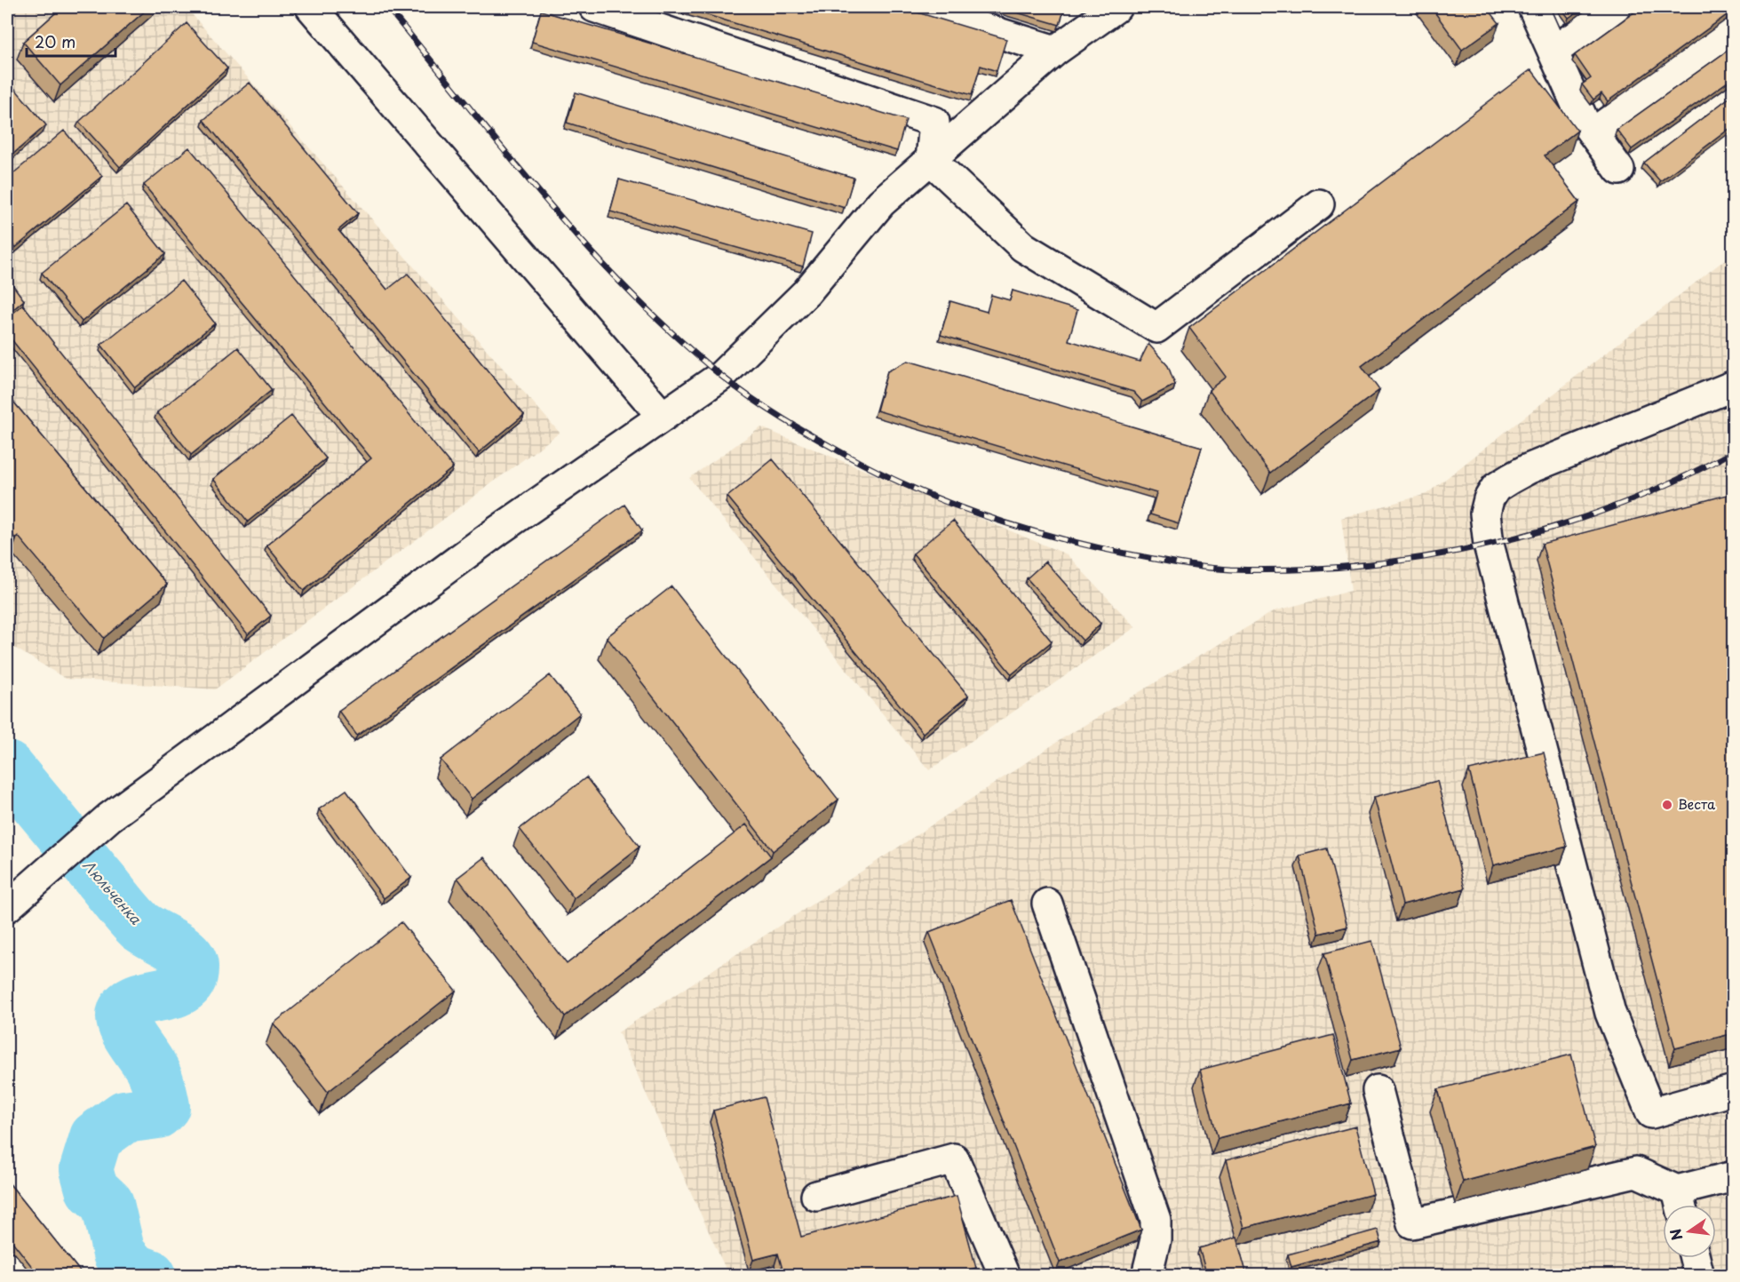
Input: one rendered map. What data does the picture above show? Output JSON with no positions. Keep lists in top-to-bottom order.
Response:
{
  "water": ["Люльченка"],
  "places": ["Веста"],
  "scale_bar": "20 m",
  "north": "left"
}
